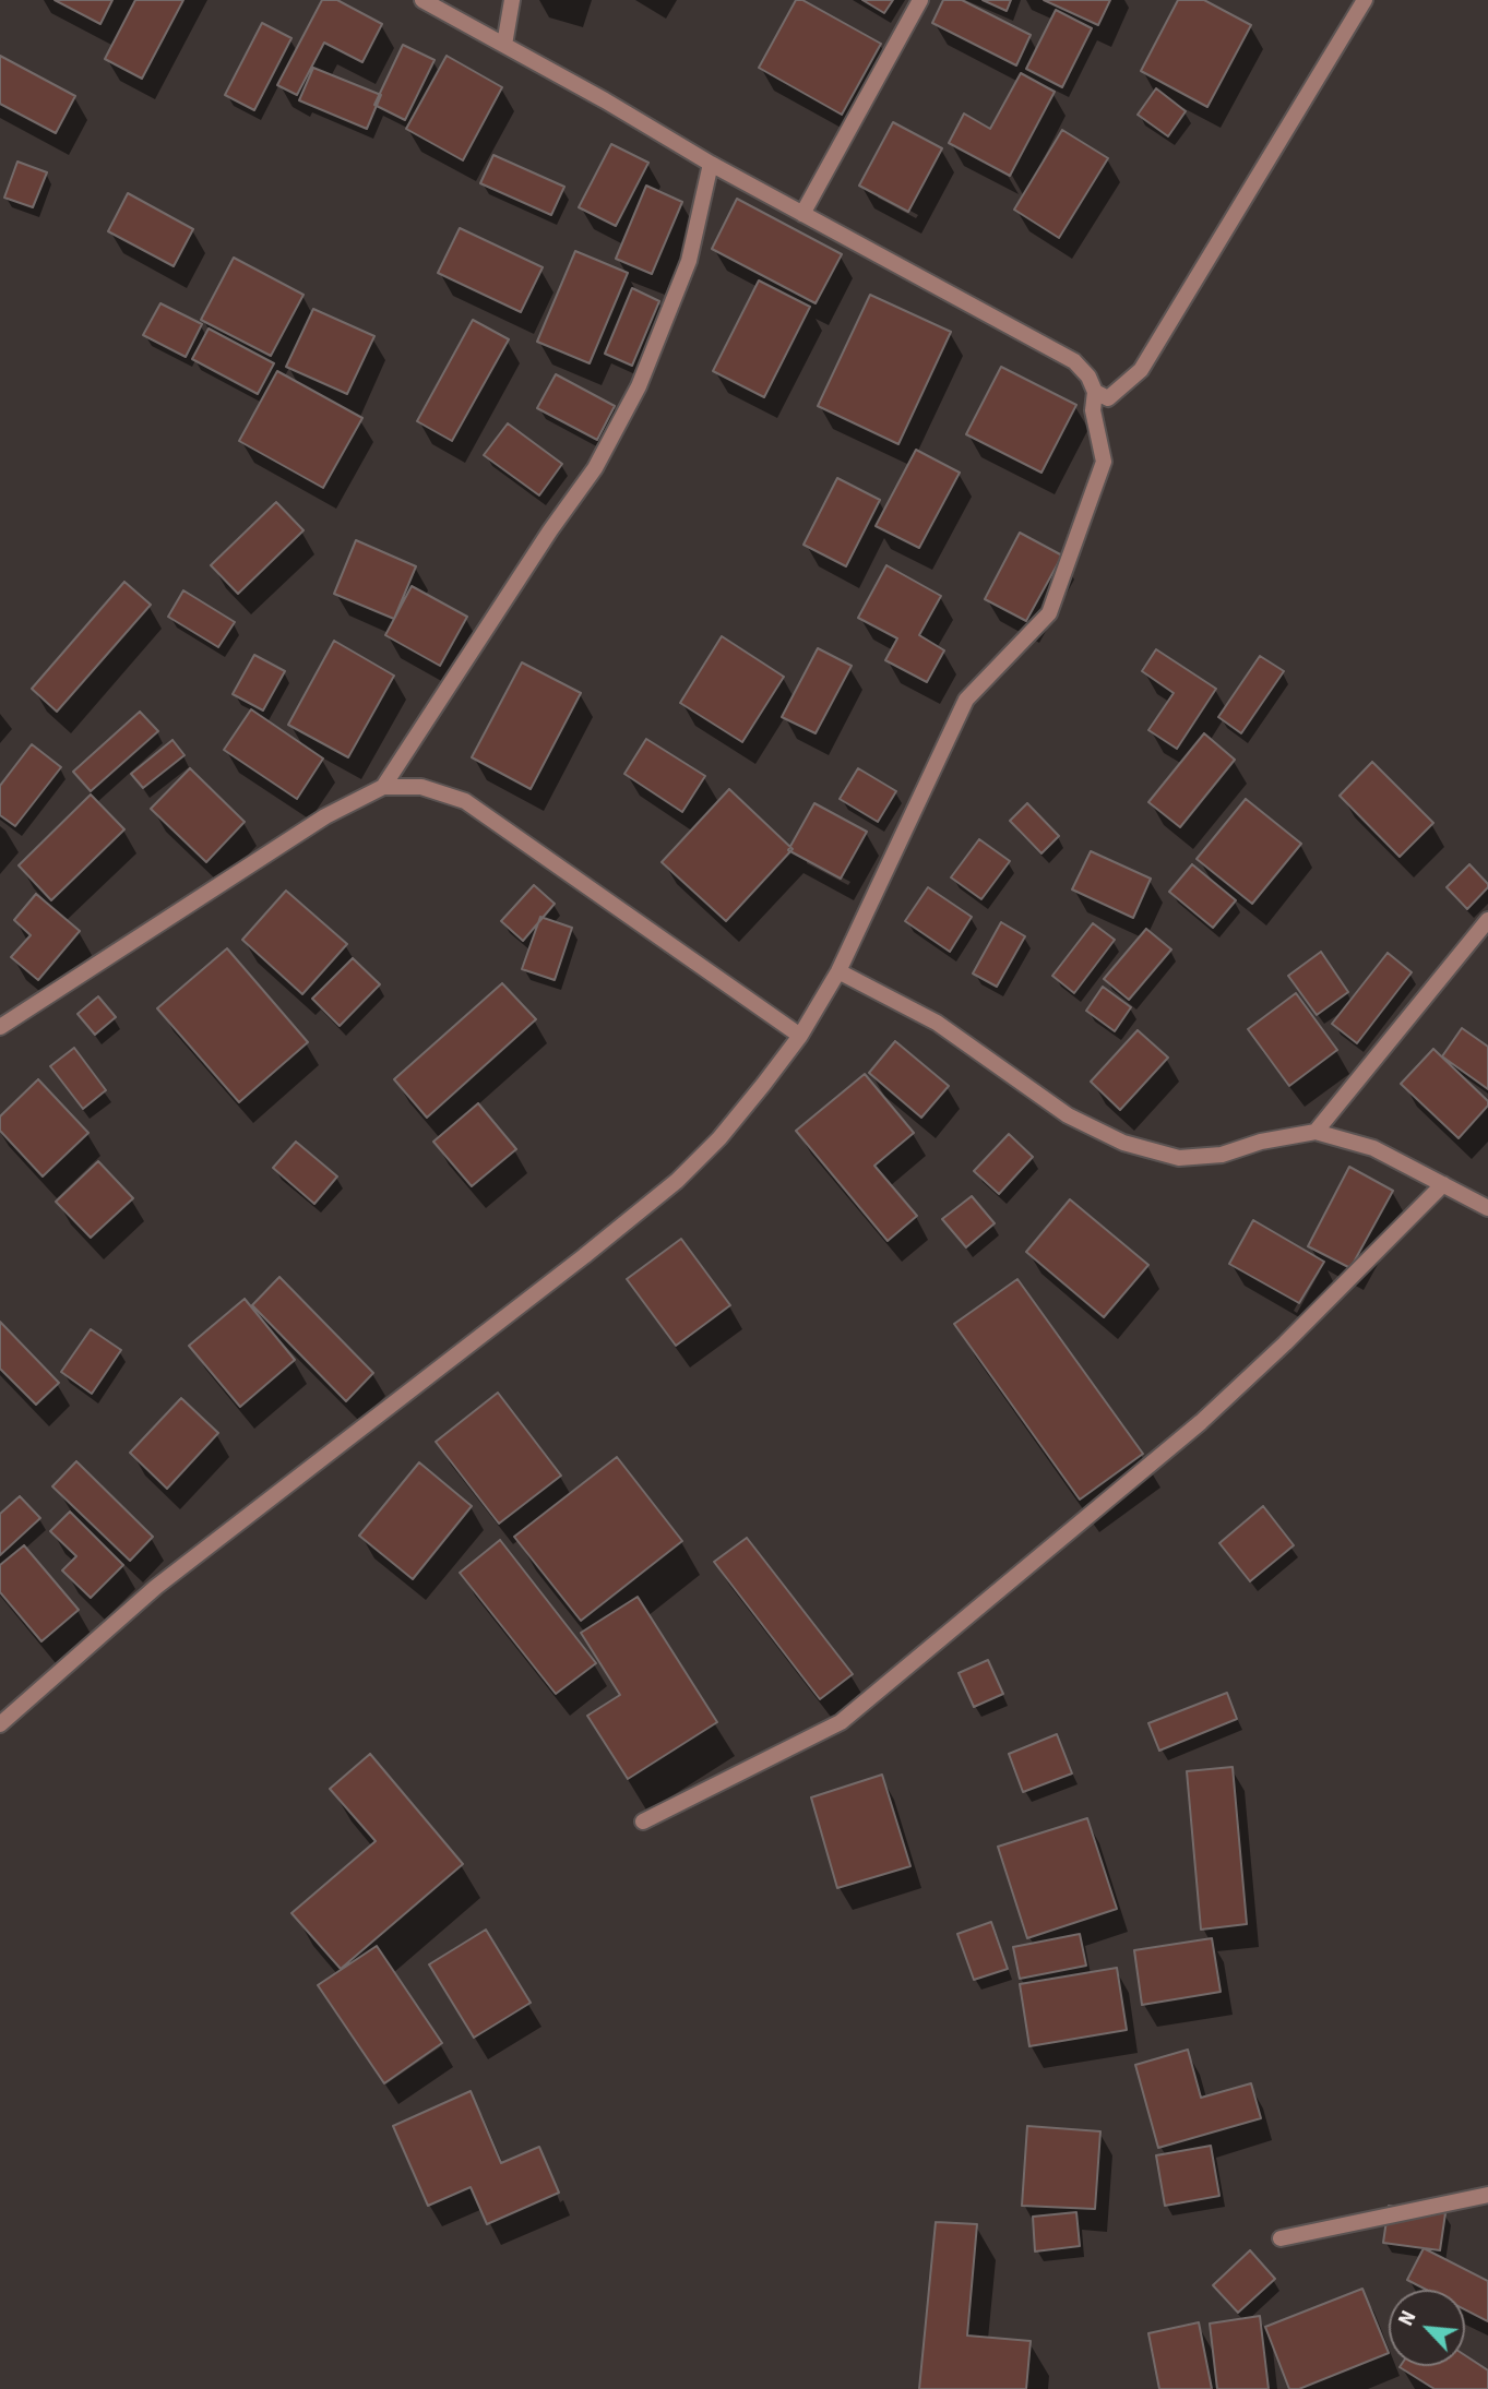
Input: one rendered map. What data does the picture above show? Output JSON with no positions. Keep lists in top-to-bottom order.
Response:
{
  "north": "top left"
}
